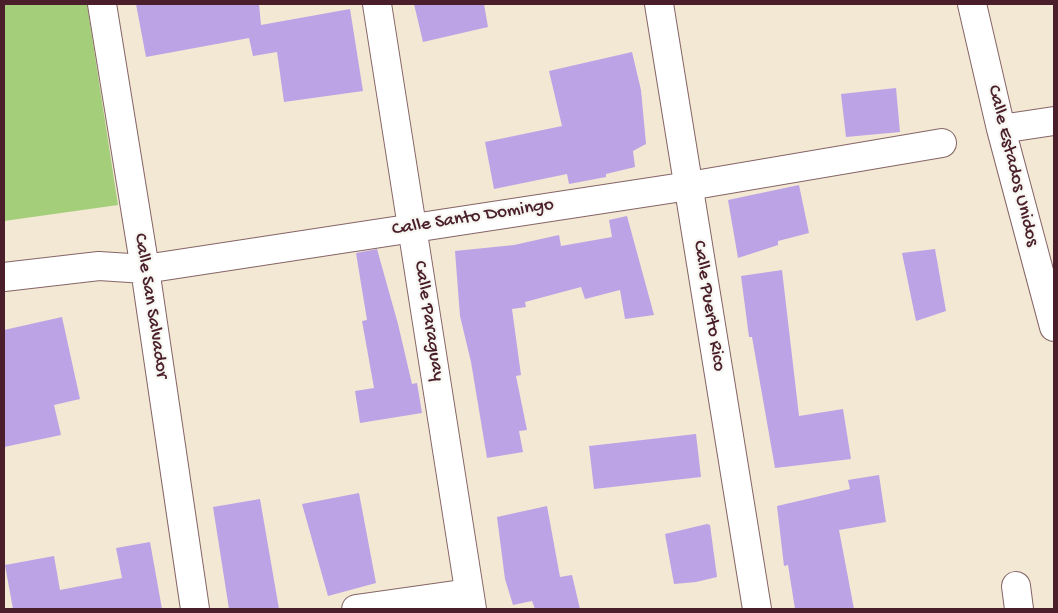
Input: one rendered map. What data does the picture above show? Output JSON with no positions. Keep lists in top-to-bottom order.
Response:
{
  "streets": {
    "street": [
      "Calle Estados Unidos",
      "Calle Santo Domingo",
      "Calle San Salvador",
      "Calle Puerto Rico",
      "Calle Paraguay"
    ]
  },
  "crossings": [
    ["Calle Santo Domingo", "Calle San Salvador"],
    ["Calle Santo Domingo", "Calle Puerto Rico"],
    ["Calle Santo Domingo", "Calle Paraguay"]
  ]
}
